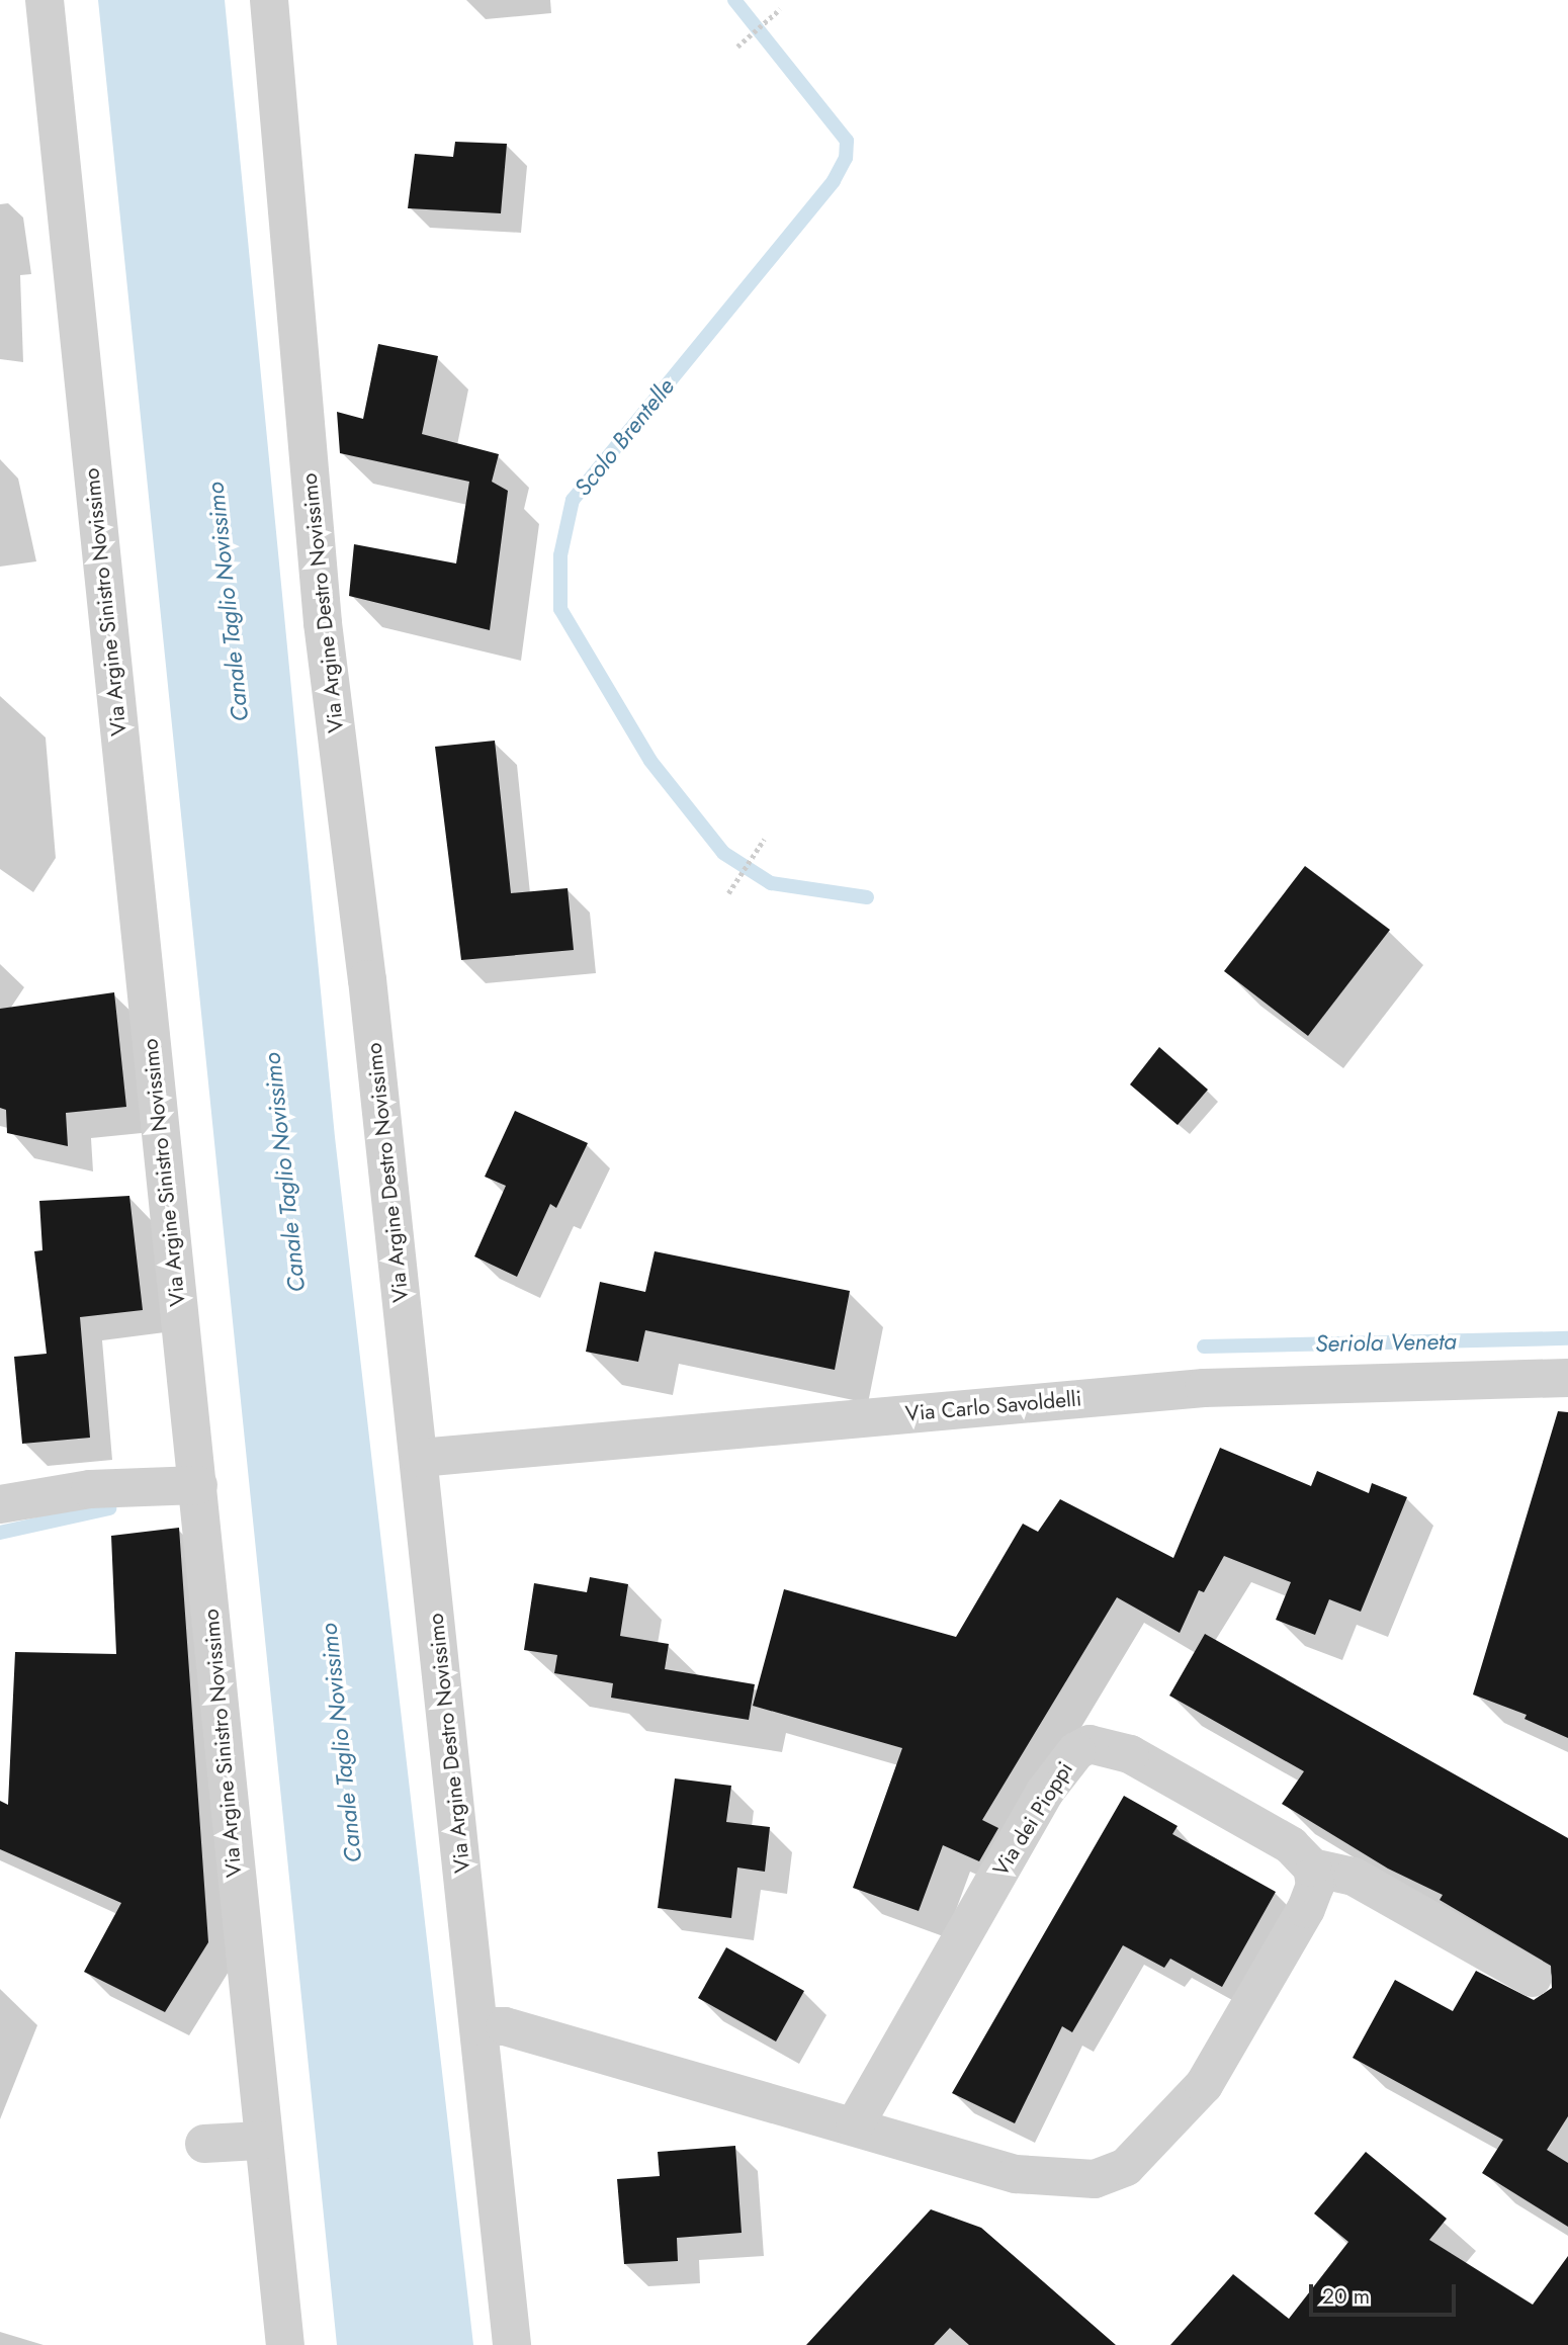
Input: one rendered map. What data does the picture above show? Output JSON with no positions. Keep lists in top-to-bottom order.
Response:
{
  "streets": {
    "street": [
      "Via Argine Sinistro Novissimo",
      "Via Argine Destro Novissimo",
      "Via Carlo Savoldelli",
      "Via dei Pioppi"
    ]
  },
  "crossings": [
    ["Via Argine Destro Novissimo", "Via Carlo Savoldelli"]
  ],
  "water": ["Scolo Brentelle", "Canale Taglio Novissimo", "Seriola Veneta"],
  "scale_bar": "20 m"
}
